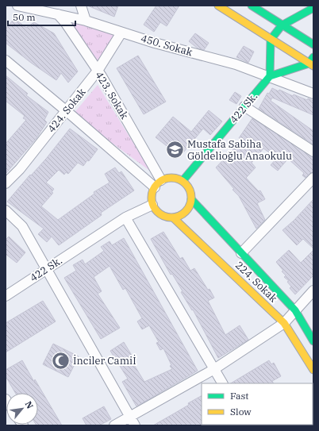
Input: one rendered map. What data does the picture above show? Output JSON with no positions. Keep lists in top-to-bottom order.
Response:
{
  "streets": {
    "street": [
      "450. Sokak",
      "423. Sokak",
      "422 Sk.",
      "424. Sokak",
      "224. Sokak"
    ]
  },
  "crossings": [
    ["450. Sokak", "423. Sokak"],
    ["450. Sokak", "422 Sk."],
    ["450. Sokak", "424. Sokak"],
    ["423. Sokak", "422 Sk."],
    ["423. Sokak", "424. Sokak"],
    ["423. Sokak", "224. Sokak"],
    ["422 Sk.", "224. Sokak"]
  ],
  "places": {
    "school or university": ["Mustafa Sabiha Göldelioğlu Anaokulu"],
    "mosque": ["İnciler Camiİ"]
  },
  "legend": ["Fast", "Slow"],
  "scale_bar": "50 m",
  "north": "top right"
}
